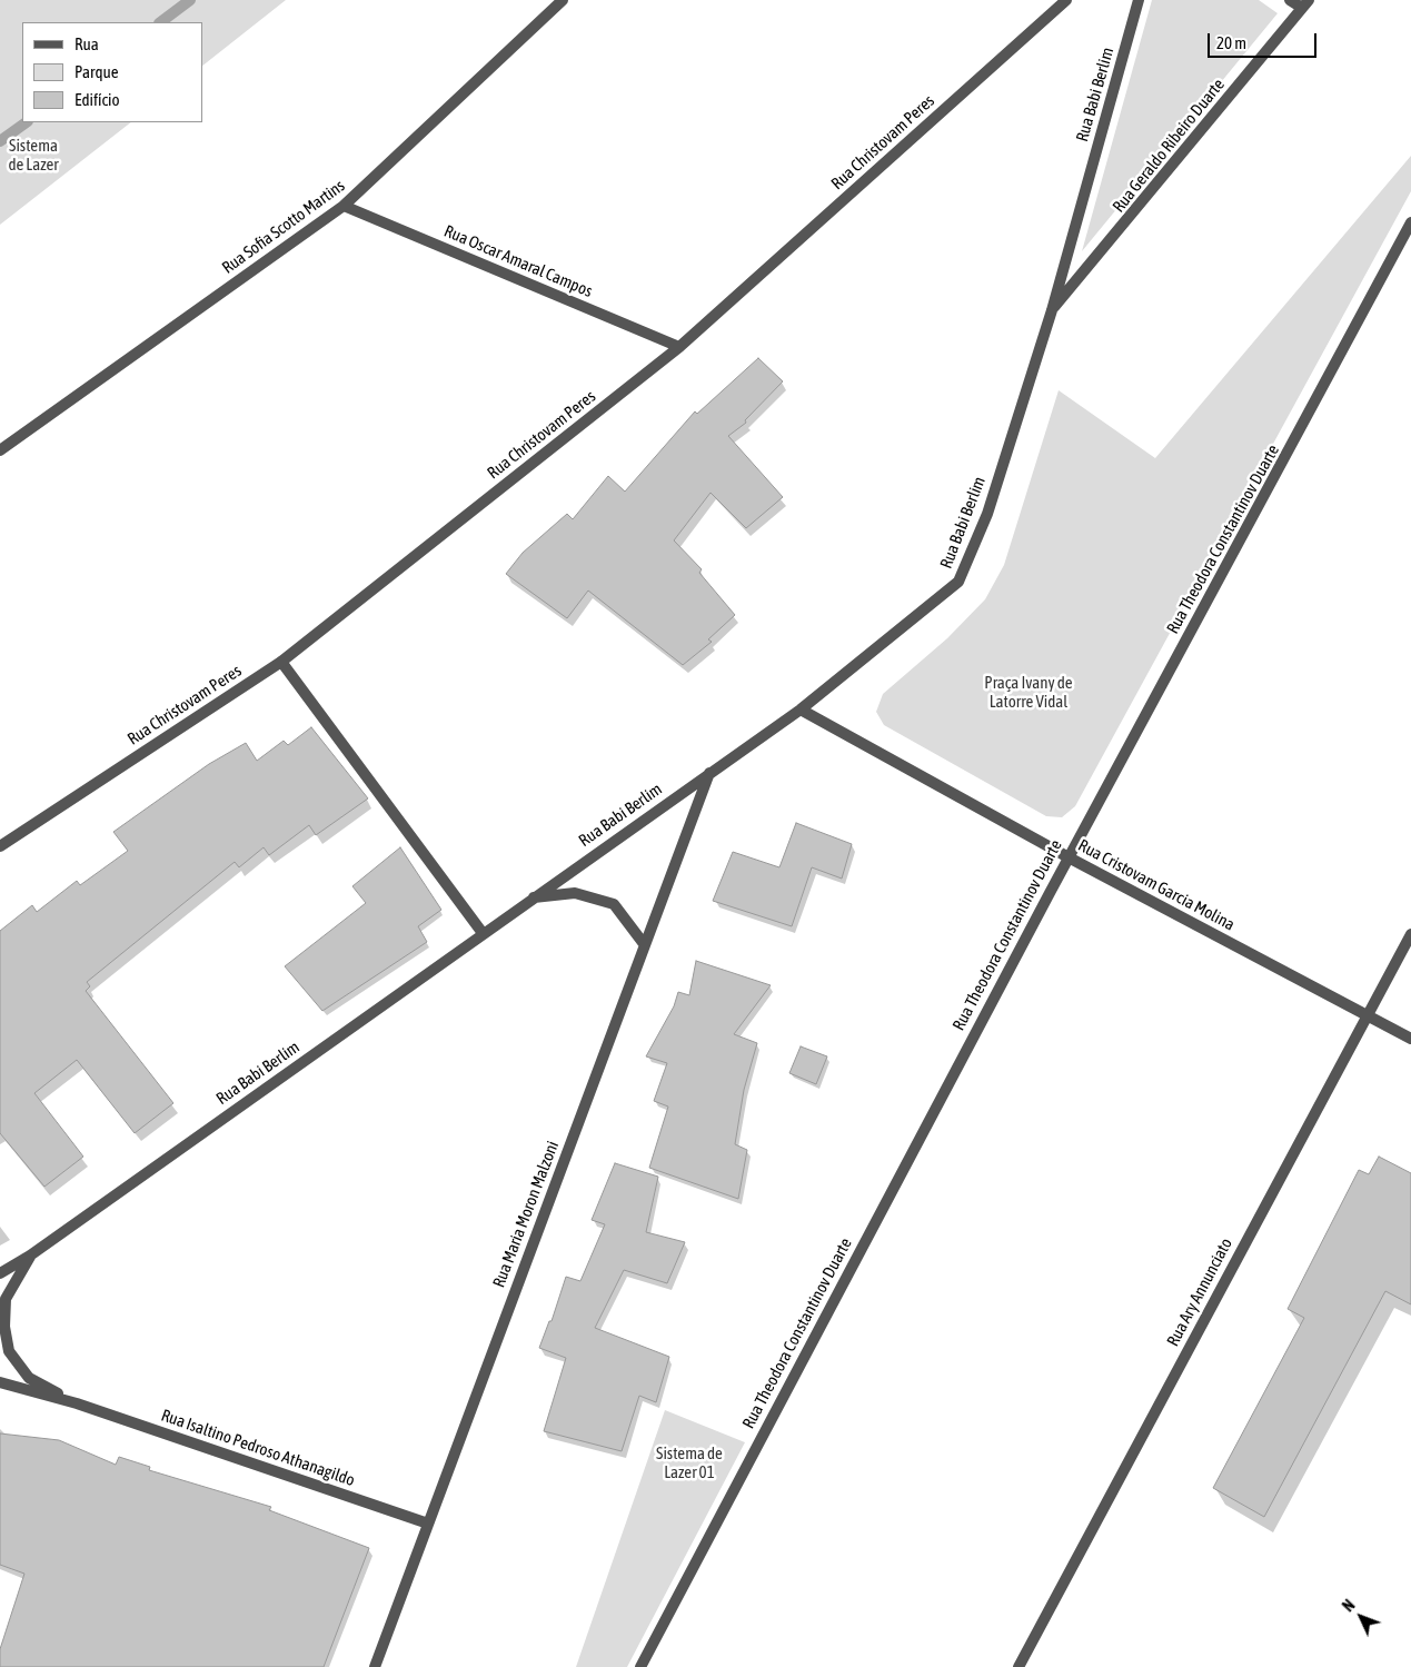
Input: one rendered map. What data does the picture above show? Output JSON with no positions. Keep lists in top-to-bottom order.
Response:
{
  "streets": {
    "street": [
      "Rua Babi Berlim",
      "Rua Christovam Peres",
      "Rua Geraldo Ribeiro Duarte",
      "Rua Sofia Scotto Martins",
      "Rua Oscar Amaral Campos",
      "Rua Theodora Constantinov Duarte",
      "Rua Cristovam Garcia Molina",
      "Rua Maria Moron Malzoni",
      "Rua Ary Annunciato",
      "Rua Isaltino Pedroso Athanagildo"
    ]
  },
  "crossings": [
    ["Rua Babi Berlim", "Rua Geraldo Ribeiro Duarte"],
    ["Rua Babi Berlim", "Rua Cristovam Garcia Molina"],
    ["Rua Babi Berlim", "Rua Maria Moron Malzoni"],
    ["Rua Babi Berlim", "Rua Isaltino Pedroso Athanagildo"],
    ["Rua Christovam Peres", "Rua Oscar Amaral Campos"],
    ["Rua Sofia Scotto Martins", "Rua Oscar Amaral Campos"],
    ["Rua Theodora Constantinov Duarte", "Rua Cristovam Garcia Molina"],
    ["Rua Cristovam Garcia Molina", "Rua Ary Annunciato"],
    ["Rua Maria Moron Malzoni", "Rua Isaltino Pedroso Athanagildo"]
  ],
  "parks": ["Sistema de Lazer", "Praça Ivany de Latorre Vidal", "Sistema de Lazer 01"],
  "legend": ["Rua", "Parque", "Edifício"],
  "scale_bar": "20 m",
  "north": "top left"
}
